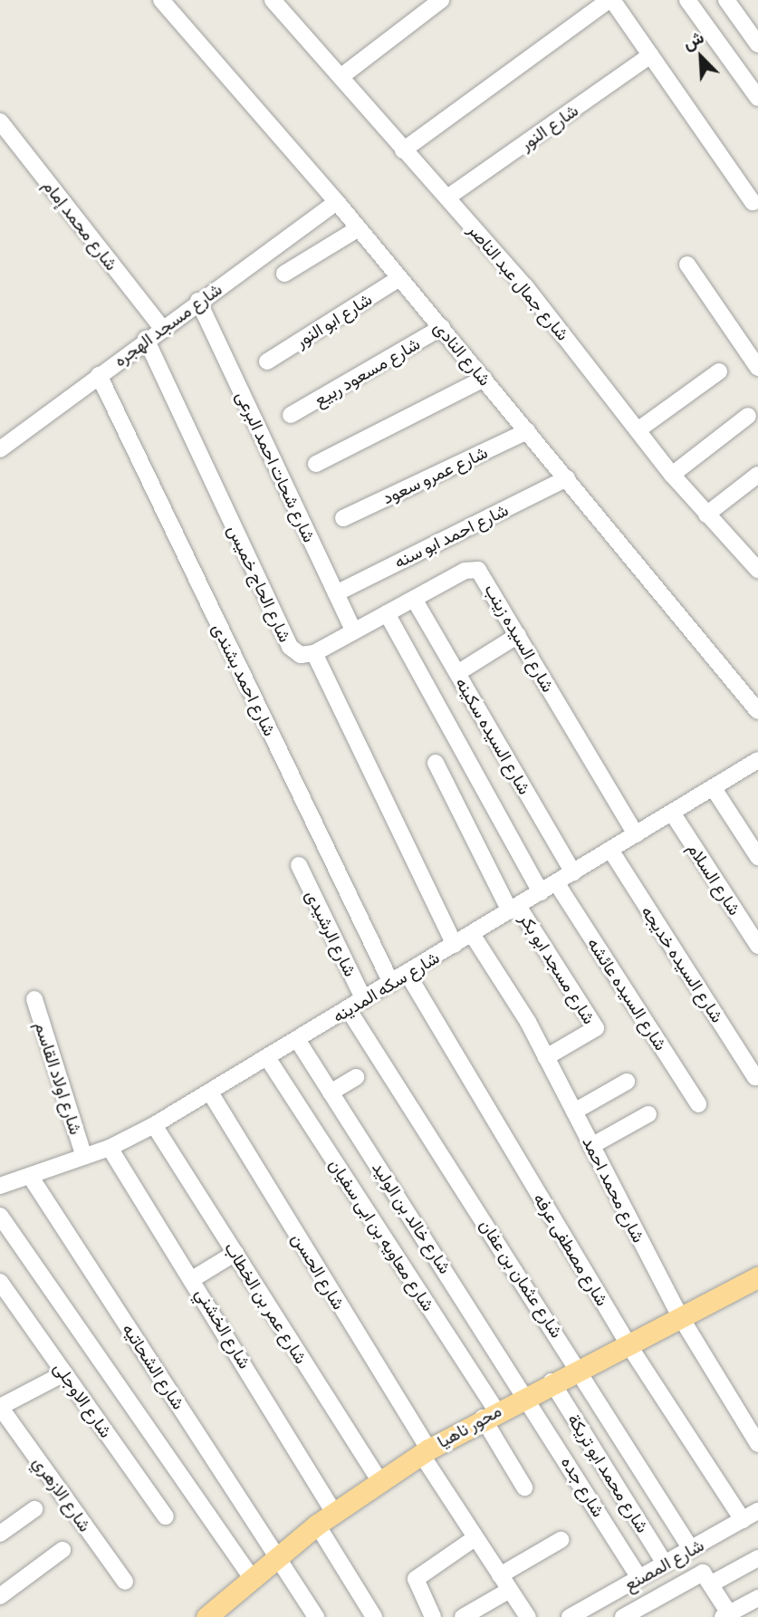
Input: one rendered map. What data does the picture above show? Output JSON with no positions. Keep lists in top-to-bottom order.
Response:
{
  "streets": {
    "main road": ["محور ناهيا"],
    "street": [
      "شارع النور",
      "شارع محمد إمام",
      "شارع جمال عبد الناصر",
      "شارع ابو النور",
      "شارع مسجد الهجره",
      "شارع النادى",
      "شارع مسعود ربيع",
      "شارع شحات احمد البرعى",
      "شارع عمرو سعود",
      "شارع احمد ابو سنه",
      "شارع الحاج خميس",
      "شارع السيده زينب",
      "شارع احمد بشندى",
      "شارع السيده سكينه",
      "شارع السلام",
      "شارع الرشيدى",
      "شارع السيده خديجه",
      "شارع مسجد ابو بكر",
      "شارع سكه المدينه",
      "شارع السيده عائشه",
      "شارع اولاد القاسم",
      "شارع محمد احمد",
      "شارع خالد بن الوليد",
      "شارع معاويه بن ابى سفيان",
      "شارع مصطفى عرفه",
      "شارع الحسن",
      "شارع عثمان بن عفان",
      "شارع عمر بن الخطاب",
      "شارع الخشني",
      "شارع الشحاتيه",
      "شارع الاوجلى",
      "شارع محمد ابو تريكة",
      "شارع جده",
      "شارع الازهري",
      "شارع المصنع"
    ]
  },
  "crossings": [
    ["شارع النور", "شارع جمال عبد الناصر"],
    ["شارع محمد إمام", "شارع مسجد الهجره"],
    ["شارع ابو النور", "شارع النادى"],
    ["شارع مسجد الهجره", "شارع النادى"],
    ["شارع مسجد الهجره", "شارع شحات احمد البرعى"],
    ["شارع مسجد الهجره", "شارع الحاج خميس"],
    ["شارع مسجد الهجره", "شارع احمد بشندى"],
    ["شارع النادى", "شارع مسعود ربيع"],
    ["شارع النادى", "شارع عمرو سعود"],
    ["شارع النادى", "شارع احمد ابو سنه"],
    ["شارع شحات احمد البرعى", "شارع احمد ابو سنه"],
    ["شارع شحات احمد البرعى", "شارع السيده زينب"],
    ["شارع الحاج خميس", "شارع السيده زينب"],
    ["شارع الحاج خميس", "شارع سكه المدينه"],
    ["شارع السيده زينب", "شارع السيده سكينه"],
    ["شارع السيده زينب", "شارع سكه المدينه"],
    ["شارع احمد بشندى", "شارع سكه المدينه"],
    ["شارع السيده سكينه", "شارع سكه المدينه"],
    ["شارع السلام", "شارع سكه المدينه"],
    ["شارع الرشيدى", "شارع سكه المدينه"],
    ["شارع السيده خديجه", "شارع سكه المدينه"],
    ["شارع مسجد ابو بكر", "شارع سكه المدينه"],
    ["شارع مسجد ابو بكر", "شارع محمد احمد"],
    ["شارع سكه المدينه", "شارع السيده عائشه"],
    ["شارع سكه المدينه", "شارع اولاد القاسم"],
    ["شارع سكه المدينه", "شارع محمد احمد"],
    ["شارع سكه المدينه", "شارع خالد بن الوليد"],
    ["شارع سكه المدينه", "شارع معاويه بن ابى سفيان"],
    ["شارع سكه المدينه", "شارع مصطفى عرفه"],
    ["شارع سكه المدينه", "شارع الحسن"],
    ["شارع سكه المدينه", "شارع عثمان بن عفان"],
    ["شارع سكه المدينه", "شارع عمر بن الخطاب"],
    ["شارع سكه المدينه", "شارع الخشني"],
    ["شارع سكه المدينه", "شارع الشحاتيه"],
    ["شارع محمد احمد", "محور ناهيا"],
    ["شارع خالد بن الوليد", "محور ناهيا"],
    ["شارع خالد بن الوليد", "شارع جده"],
    ["شارع معاويه بن ابى سفيان", "محور ناهيا"],
    ["شارع مصطفى عرفه", "محور ناهيا"],
    ["شارع مصطفى عرفه", "شارع المصنع"],
    ["شارع الحسن", "محور ناهيا"],
    ["شارع عثمان بن عفان", "محور ناهيا"],
    ["شارع عثمان بن عفان", "شارع المصنع"],
    ["شارع عمر بن الخطاب", "محور ناهيا"],
    ["شارع الخشني", "محور ناهيا"],
    ["شارع الشحاتيه", "محور ناهيا"],
    ["محور ناهيا", "شارع محمد ابو تريكة"],
    ["محور ناهيا", "شارع جده"],
    ["شارع محمد ابو تريكة", "شارع المصنع"],
    ["شارع جده", "شارع المصنع"]
  ],
  "north": "top left"
}
